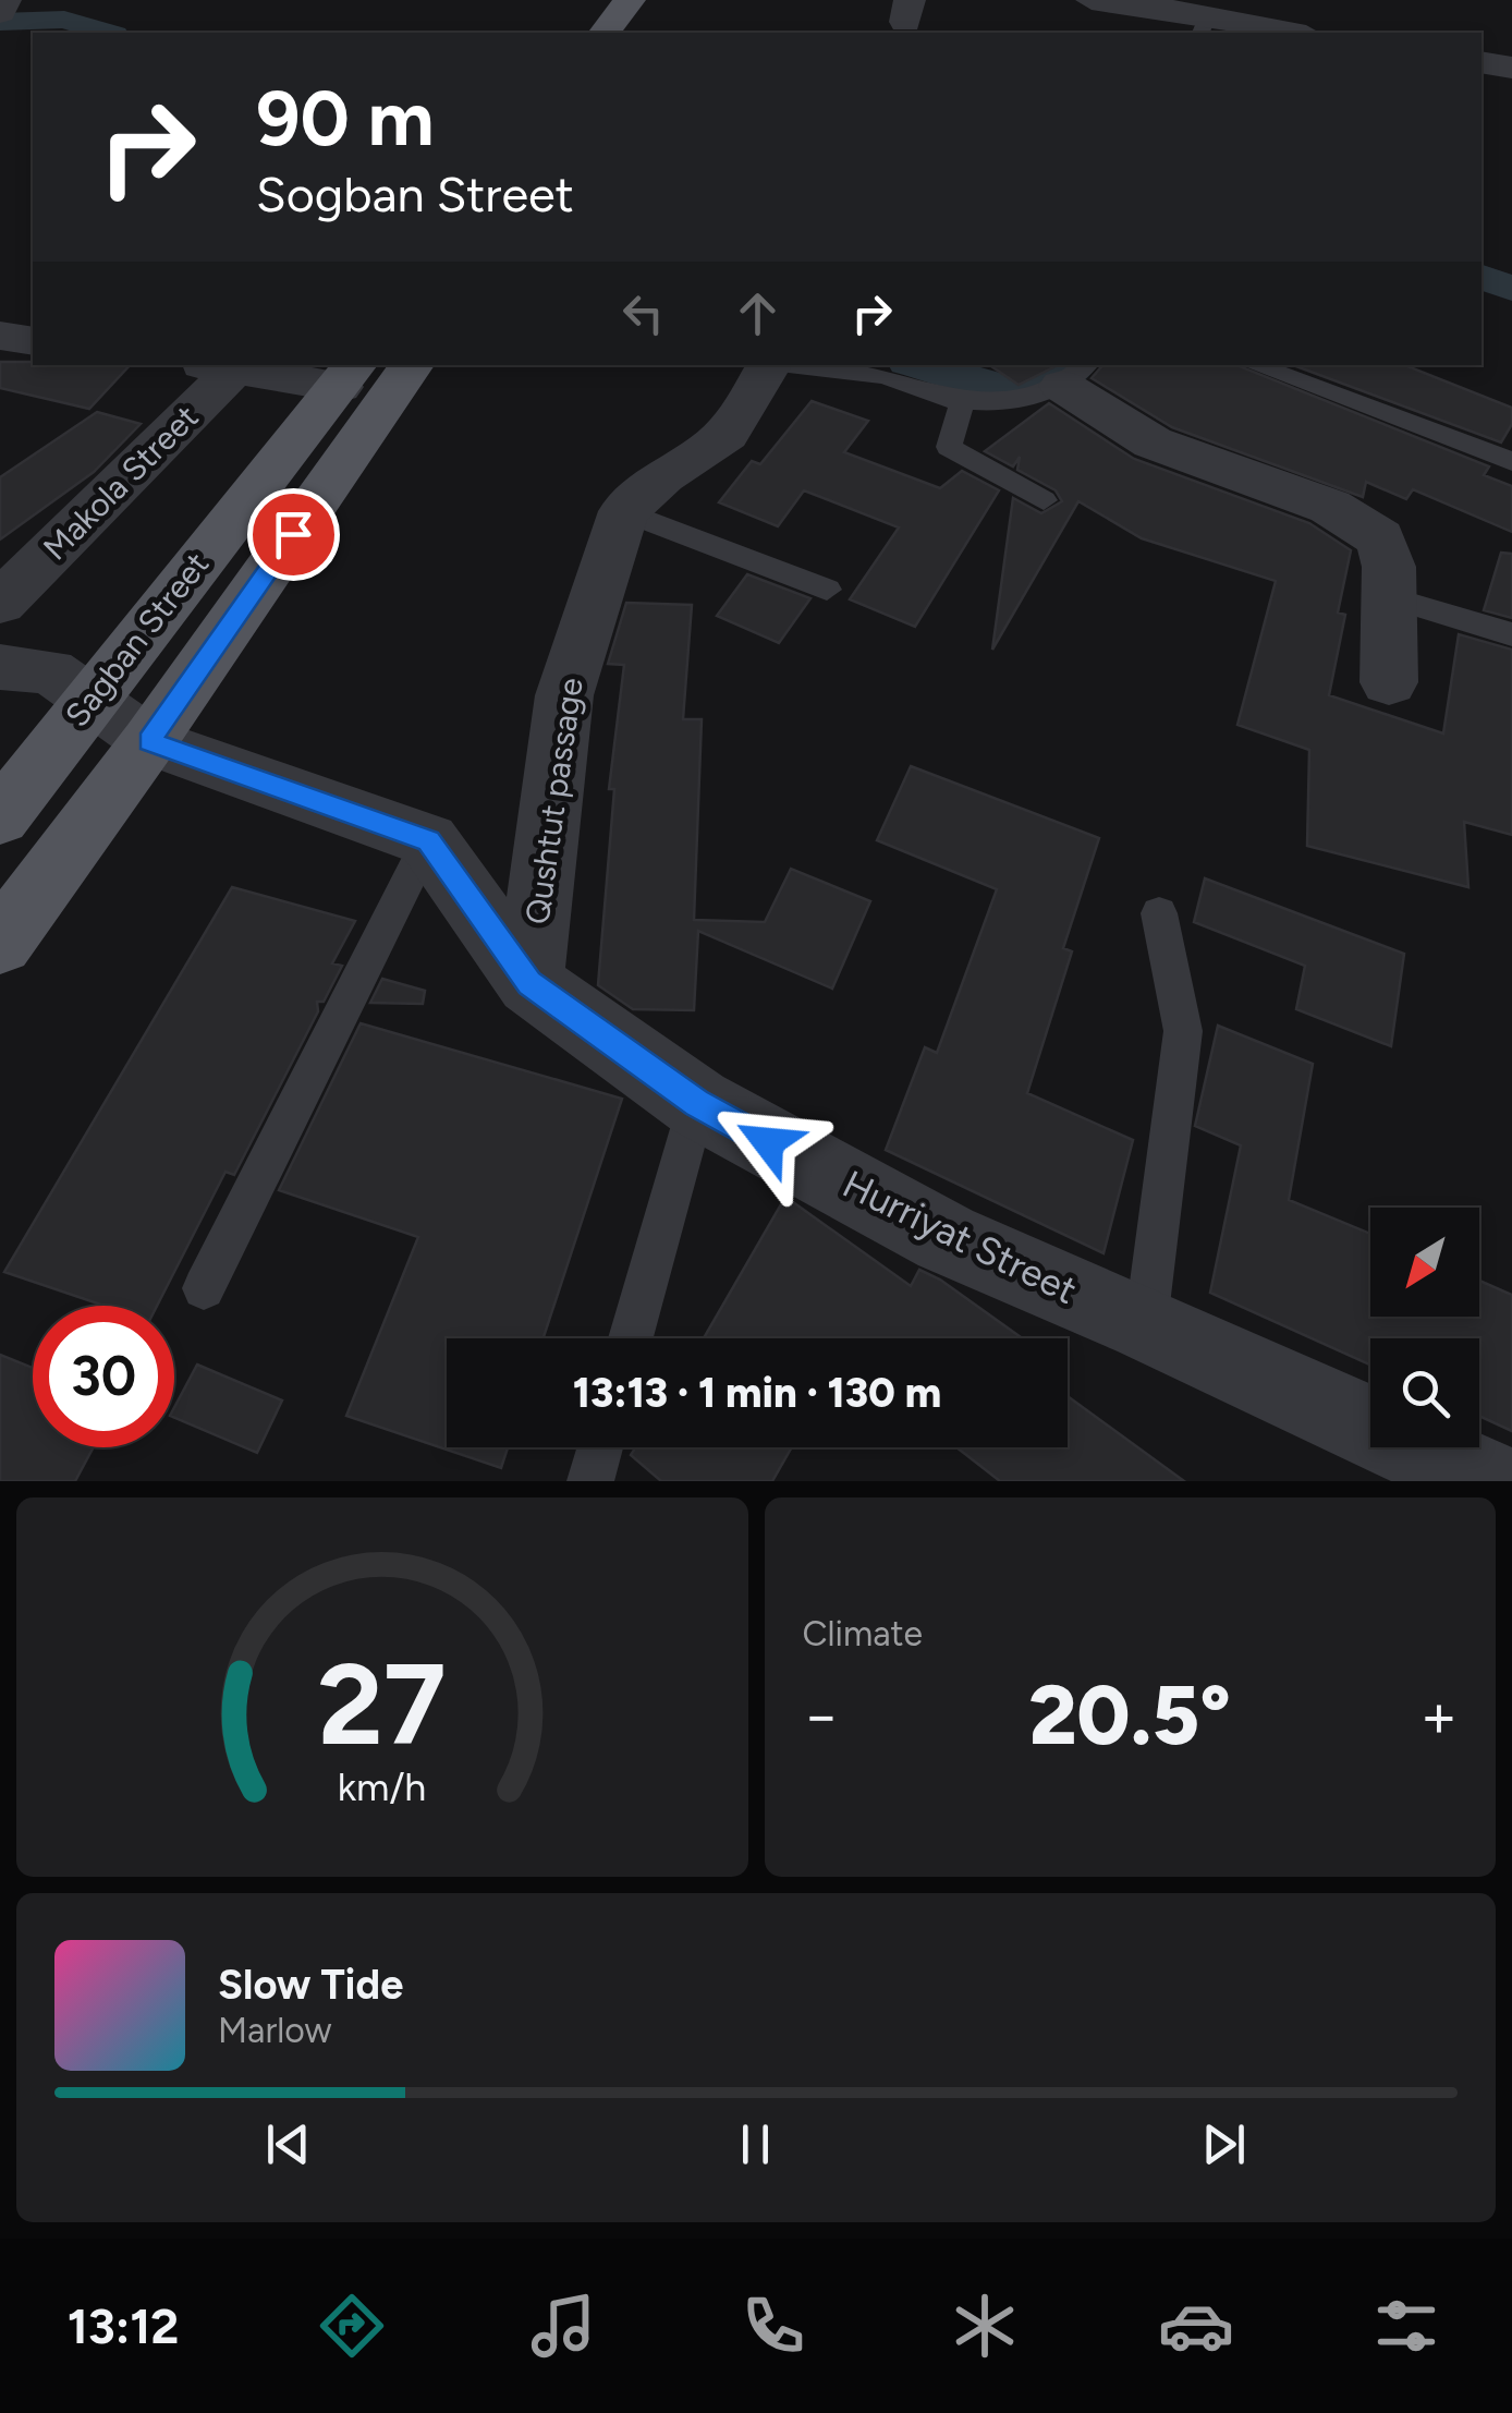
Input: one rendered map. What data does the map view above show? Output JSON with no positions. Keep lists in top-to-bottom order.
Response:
{
  "streets": {
    "main road": ["Sagban Street"],
    "street": ["Makola Street", "Qushtut passage", "Hurriyat Street"]
  },
  "crossings": [
    ["Qushtut passage", "Hurriyat Street"]
  ],
  "north": "bottom left",
  "page": {
    "turn": ["90 m", "Sogban Street"],
    "limit": "30",
    "trip": "13:13 · 1 min · 130 m",
    "tile": "Climate",
    "heat": ["−", "20.5°", "+"],
    "song": ["Slow Tide", "Marlow"],
    "tabs": "13:12",
    "gauge": ["27", "km/h"]
  }
}
